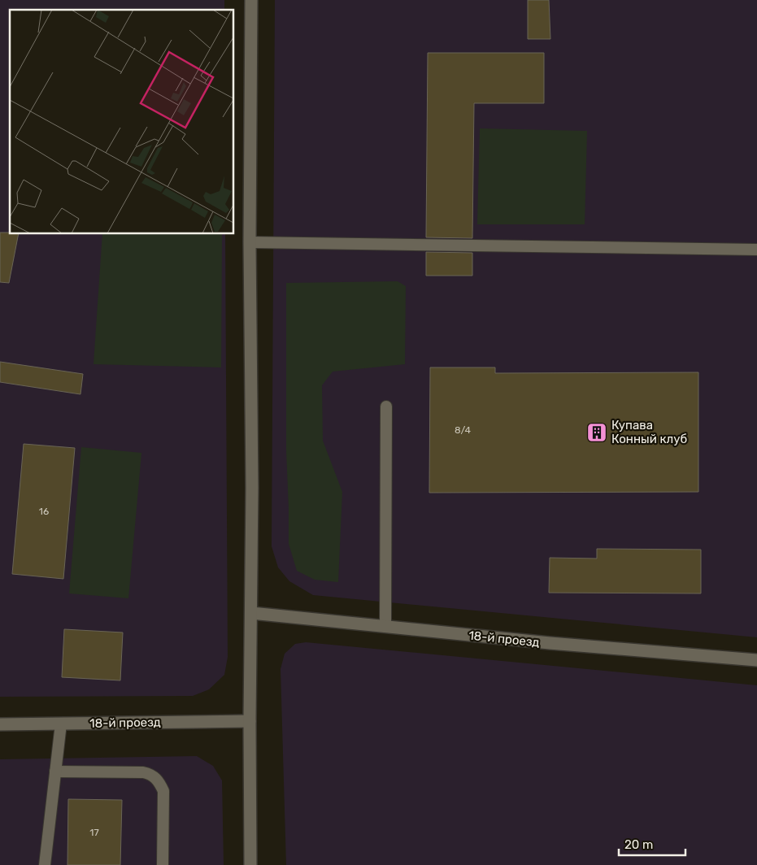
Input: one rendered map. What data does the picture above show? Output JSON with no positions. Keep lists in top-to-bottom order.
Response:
{
  "streets": {
    "street": ["18-й проезд"]
  },
  "places": {
    "building": ["Купава Конный клуб"]
  },
  "house_numbers": ["8/4", "16", "17"],
  "scale_bar": "20 m"
}
